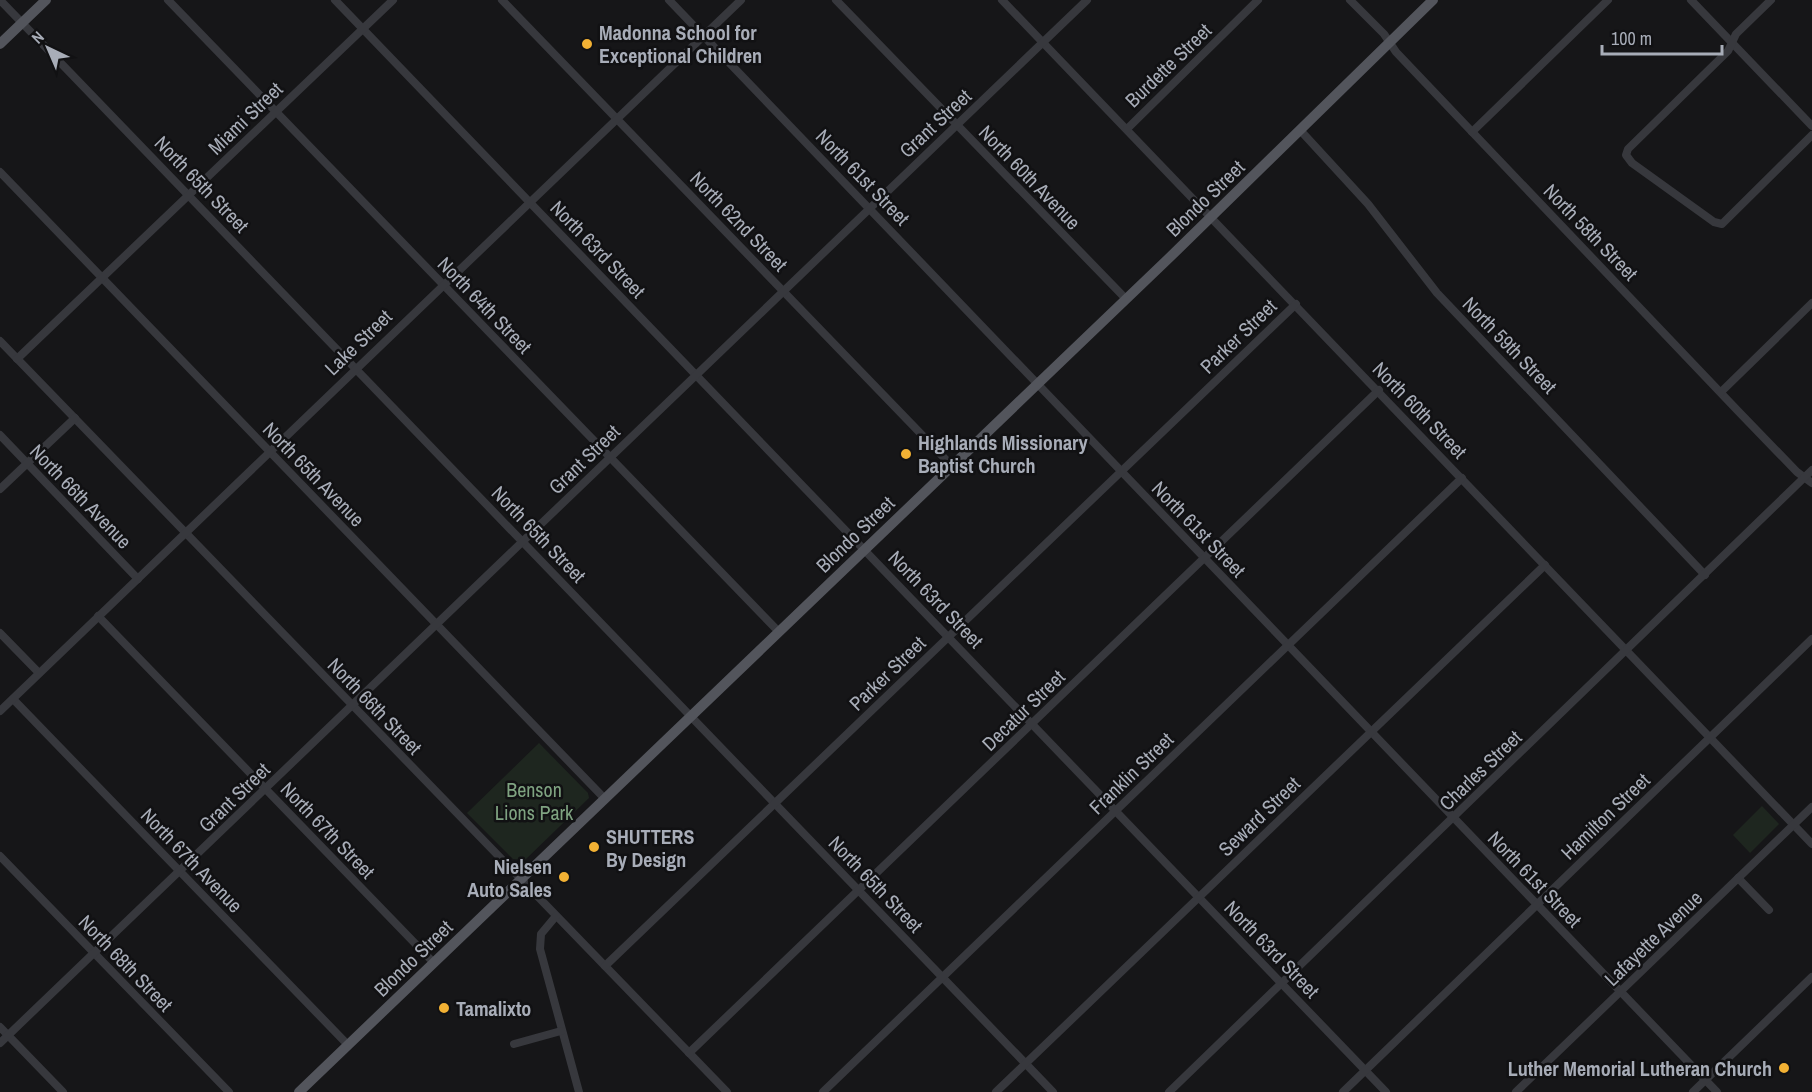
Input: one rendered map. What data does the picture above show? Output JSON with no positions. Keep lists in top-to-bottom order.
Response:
{
  "streets": {
    "main road": ["Blondo Street"],
    "street": [
      "Burdette Street",
      "Miami Street",
      "Grant Street",
      "North 61st Street",
      "North 60th Avenue",
      "North 65th Street",
      "North 62nd Street",
      "North 58th Street",
      "North 63rd Street",
      "North 64th Street",
      "Parker Street",
      "Lake Street",
      "North 59th Street",
      "North 60th Street",
      "North 65th Avenue",
      "North 66th Avenue",
      "North 66th Street",
      "Decatur Street",
      "Charles Street",
      "Franklin Street",
      "Seward Street",
      "Hamilton Street",
      "North 67th Street",
      "North 67th Avenue",
      "Lafayette Avenue",
      "North 68th Street"
    ]
  },
  "crossings": [
    ["Burdette Street", "North 60th Street"],
    ["Miami Street", "North 65th Street"],
    ["Miami Street", "North 63rd Street"],
    ["Miami Street", "North 64th Street"],
    ["Miami Street", "North 65th Avenue"],
    ["Miami Street", "North 66th Street"],
    ["Grant Street", "North 61st Street"],
    ["Grant Street", "North 60th Avenue"],
    ["Grant Street", "North 65th Street"],
    ["Grant Street", "North 62nd Street"],
    ["Grant Street", "North 63rd Street"],
    ["Grant Street", "North 64th Street"],
    ["Grant Street", "North 60th Street"],
    ["Grant Street", "North 65th Avenue"],
    ["Grant Street", "North 66th Street"],
    ["Grant Street", "North 67th Street"],
    ["Grant Street", "North 67th Avenue"],
    ["Grant Street", "North 68th Street"],
    ["North 61st Street", "Blondo Street"],
    ["North 61st Street", "Parker Street"],
    ["North 61st Street", "Lake Street"],
    ["North 61st Street", "Decatur Street"],
    ["North 61st Street", "Charles Street"],
    ["North 61st Street", "Franklin Street"],
    ["North 61st Street", "Seward Street"],
    ["North 61st Street", "Hamilton Street"],
    ["North 61st Street", "Lafayette Avenue"],
    ["North 60th Avenue", "Blondo Street"],
    ["North 65th Street", "Blondo Street"],
    ["North 65th Street", "Parker Street"],
    ["North 65th Street", "Lake Street"],
    ["North 65th Street", "Decatur Street"],
    ["North 65th Street", "Franklin Street"],
    ["North 65th Street", "Seward Street"],
    ["Blondo Street", "North 62nd Street"],
    ["Blondo Street", "North 58th Street"],
    ["Blondo Street", "North 63rd Street"],
    ["Blondo Street", "North 64th Street"],
    ["Blondo Street", "North 59th Street"],
    ["Blondo Street", "North 60th Street"],
    ["Blondo Street", "North 65th Avenue"],
    ["Blondo Street", "North 66th Street"],
    ["Blondo Street", "North 67th Street"],
    ["Blondo Street", "North 67th Avenue"],
    ["North 62nd Street", "Lake Street"],
    ["North 58th Street", "Charles Street"],
    ["North 63rd Street", "Parker Street"],
    ["North 63rd Street", "Lake Street"],
    ["North 63rd Street", "Decatur Street"],
    ["North 63rd Street", "Charles Street"],
    ["North 63rd Street", "Franklin Street"],
    ["North 63rd Street", "Seward Street"],
    ["North 63rd Street", "Hamilton Street"],
    ["North 64th Street", "Lake Street"],
    ["Parker Street", "North 60th Street"],
    ["Parker Street", "North 66th Street"],
    ["Lake Street", "North 65th Avenue"],
    ["Lake Street", "North 66th Avenue"],
    ["Lake Street", "North 66th Street"],
    ["Lake Street", "North 67th Street"],
    ["Lake Street", "North 67th Avenue"],
    ["North 59th Street", "Charles Street"],
    ["North 60th Street", "Decatur Street"],
    ["North 60th Street", "Charles Street"],
    ["North 60th Street", "Franklin Street"],
    ["North 60th Street", "Seward Street"],
    ["North 60th Street", "Hamilton Street"],
    ["North 60th Street", "Lafayette Avenue"],
    ["North 66th Street", "Decatur Street"]
  ],
  "parks": ["Benson Lions Park"],
  "places": [
    "Madonna School for Exceptional Children",
    "Highlands Missionary Baptist Church",
    "SHUTTERS By Design",
    "Nielsen Auto Sales",
    "Tamalixto",
    "Luther Memorial Lutheran Church"
  ],
  "scale_bar": "100 m",
  "north": "top left"
}
